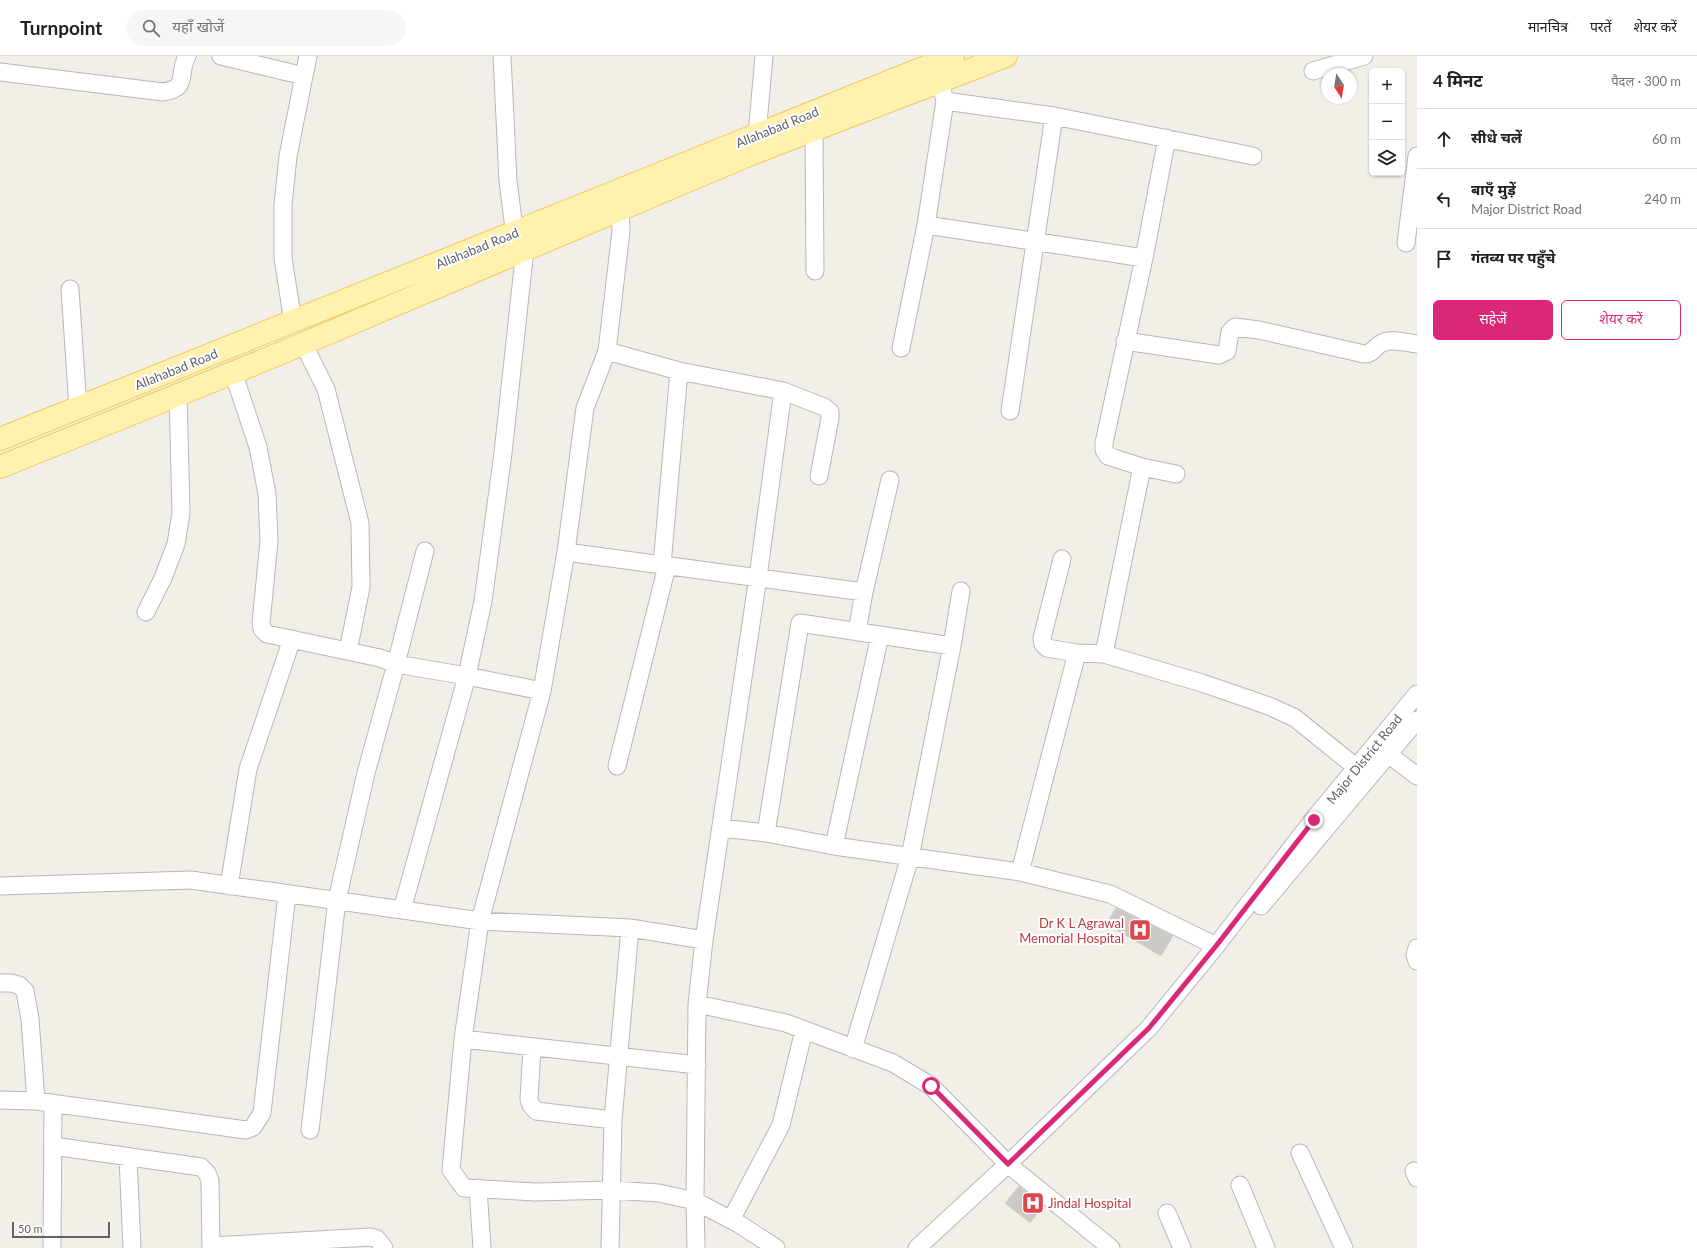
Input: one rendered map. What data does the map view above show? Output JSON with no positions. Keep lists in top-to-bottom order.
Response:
{
  "streets": {
    "main road": ["Allahabad Road"],
    "street": ["Major District Road"]
  },
  "places": {
    "hospital": ["Dr K L Agrawal Memorial Hospital", "Jindal Hospital"]
  },
  "scale_bar": "50 m",
  "north": "bottom",
  "page": {
    "header": "Turnpoint",
    "search": "यहाँ खोजें",
    "nav": ["मानचित्र", "परतें", "शेयर करें"],
    "heading": ["4 मिनट", "पैदल · 300 m"],
    "map_buttons": ["+", "−"],
    "list": [
      ["सीधे चलें", "60 m"],
      ["बाएँ मुड़ें", "Major District Road", "240 m"],
      "गंतव्य पर पहुँचे"
    ],
    "buttons": ["सहेजें", "शेयर करें"],
    "scale": "50 m"
  }
}
